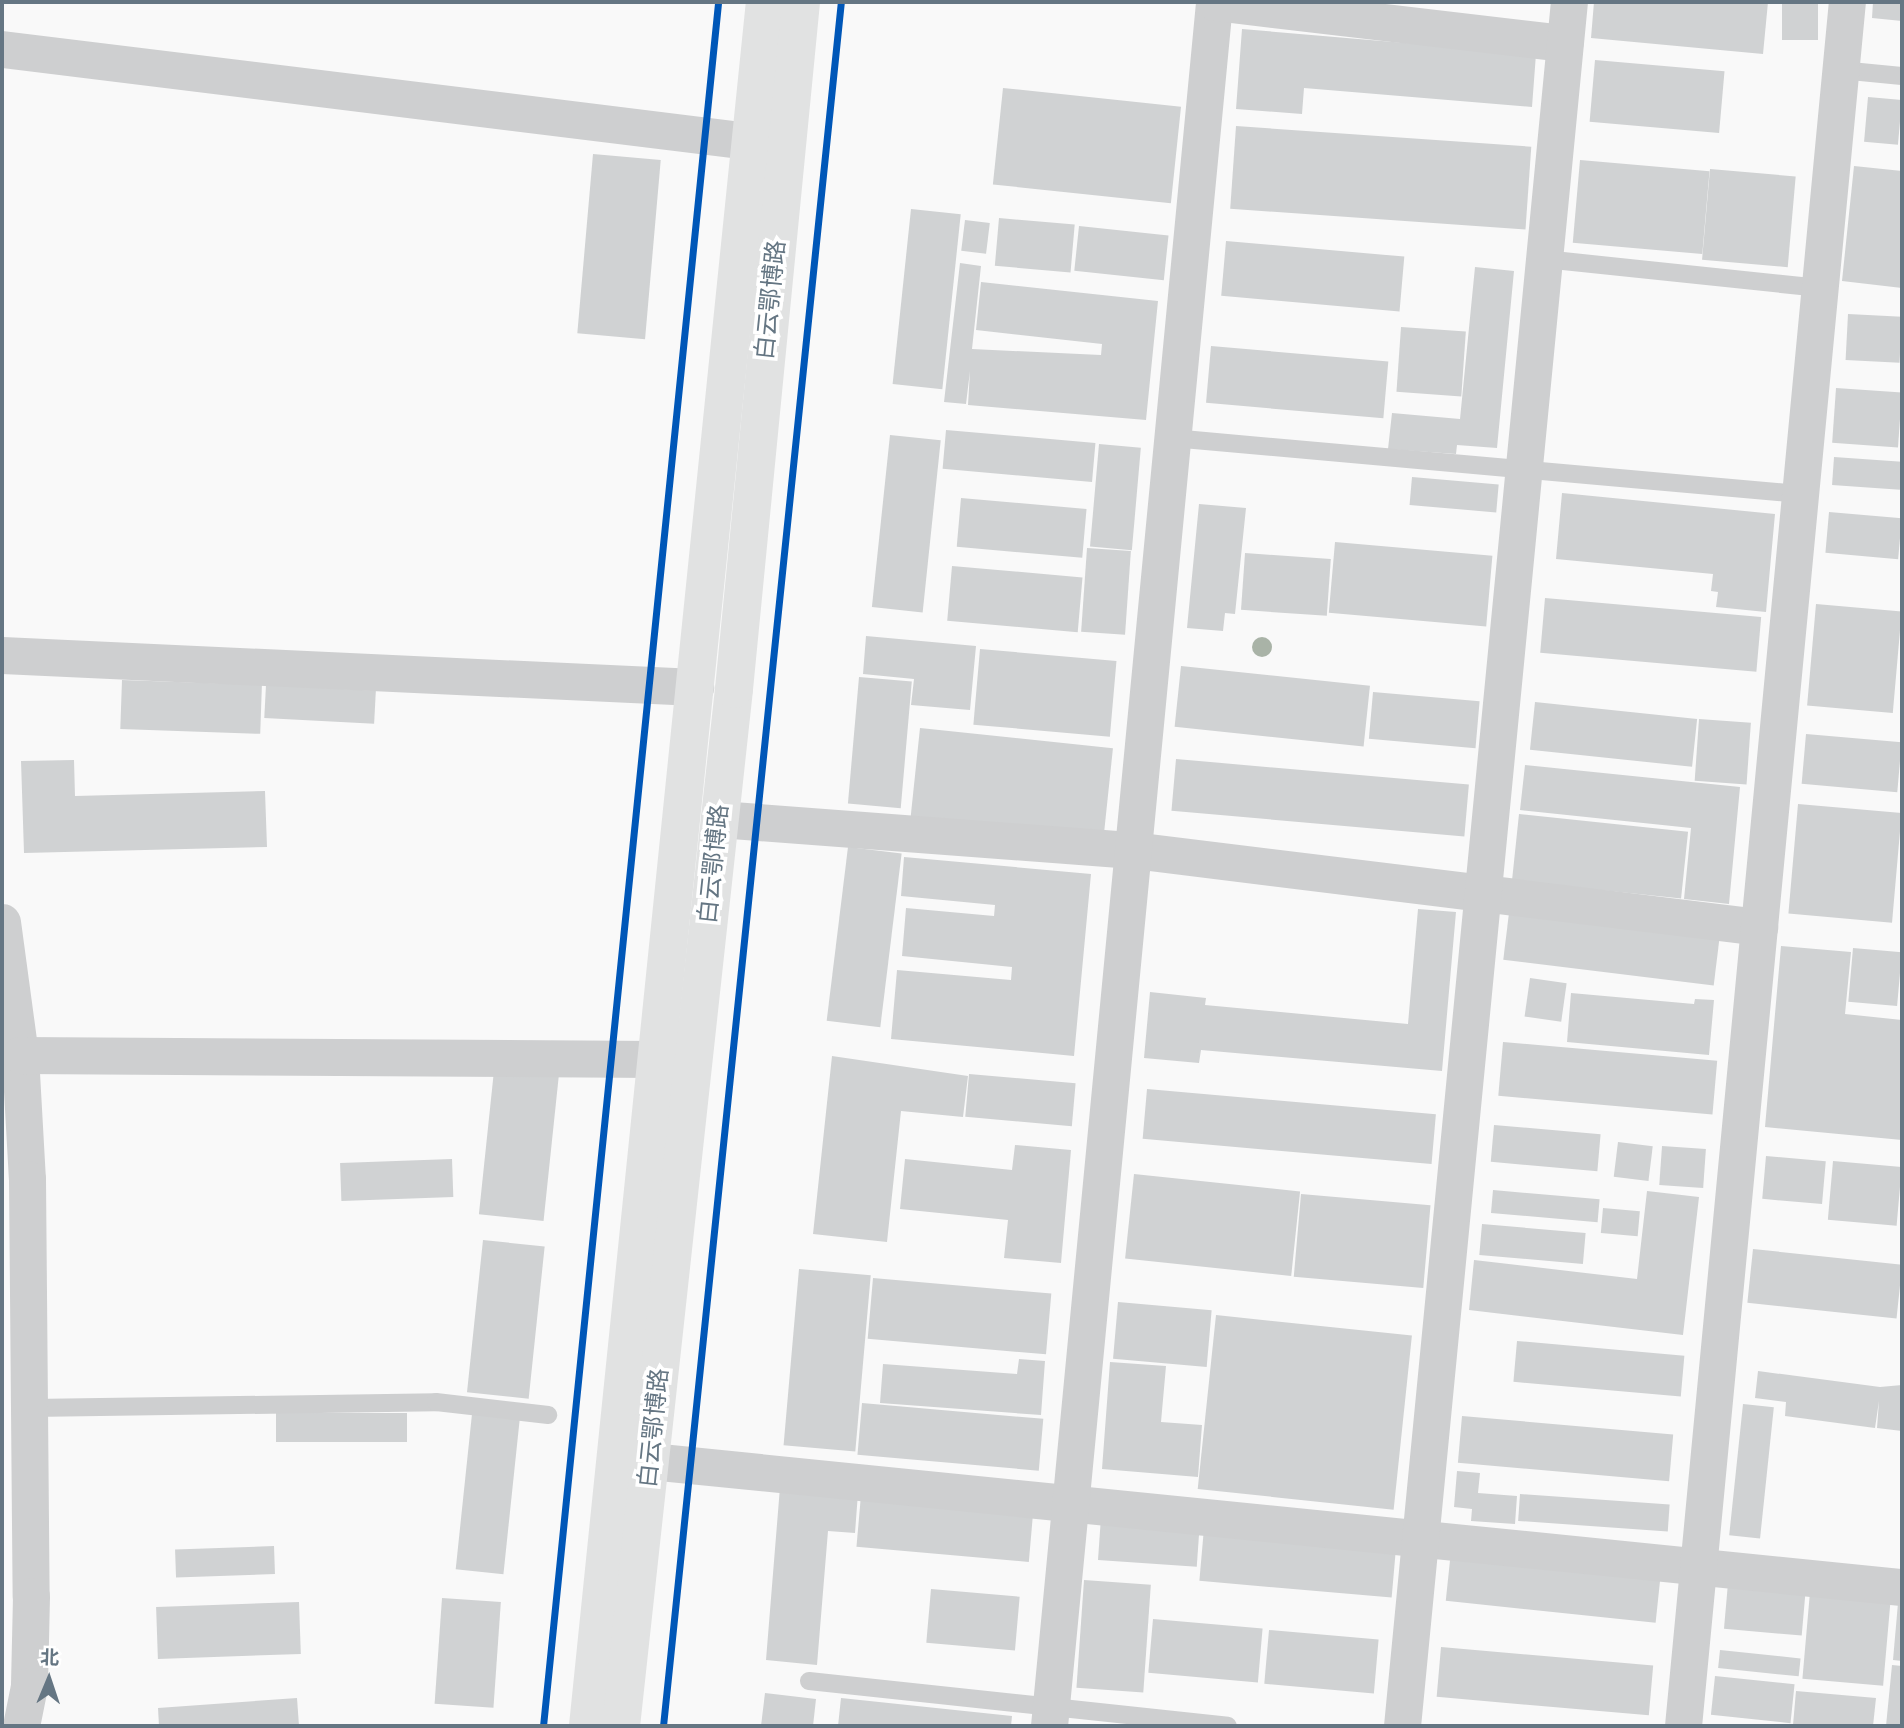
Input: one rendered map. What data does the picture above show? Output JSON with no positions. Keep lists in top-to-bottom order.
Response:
{
  "streets": {
    "main road": ["白云鄂博路"]
  },
  "north": "top"
}
